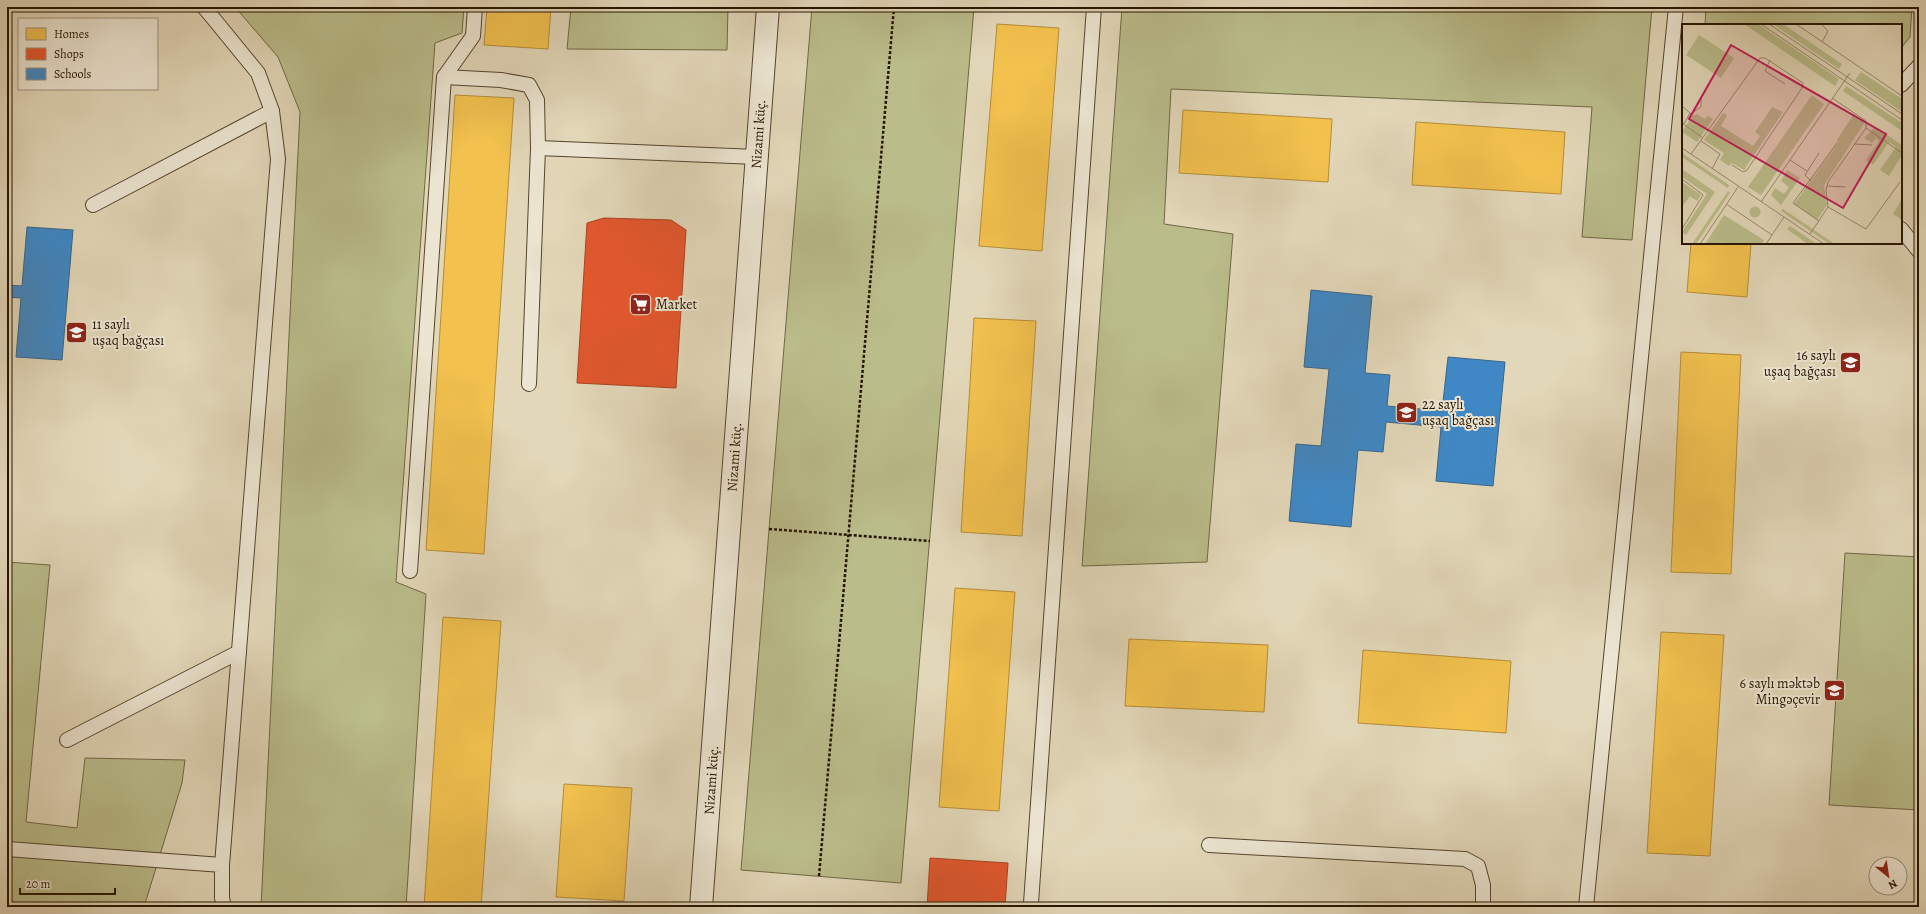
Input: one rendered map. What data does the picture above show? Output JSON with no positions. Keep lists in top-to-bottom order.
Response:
{
  "streets": {
    "street": ["Nizami küç."]
  },
  "places": {
    "supermarket": ["Market"],
    "school or university": [
      "11 saylı uşaq bağçası",
      "16 saylı uşaq bağçası",
      "22 saylı uşaq bağçası",
      "6 saylı məktəb Mingəçevir"
    ]
  },
  "legend": ["Homes", "Shops", "Schools"],
  "scale_bar": "20 m",
  "north": "bottom right"
}
